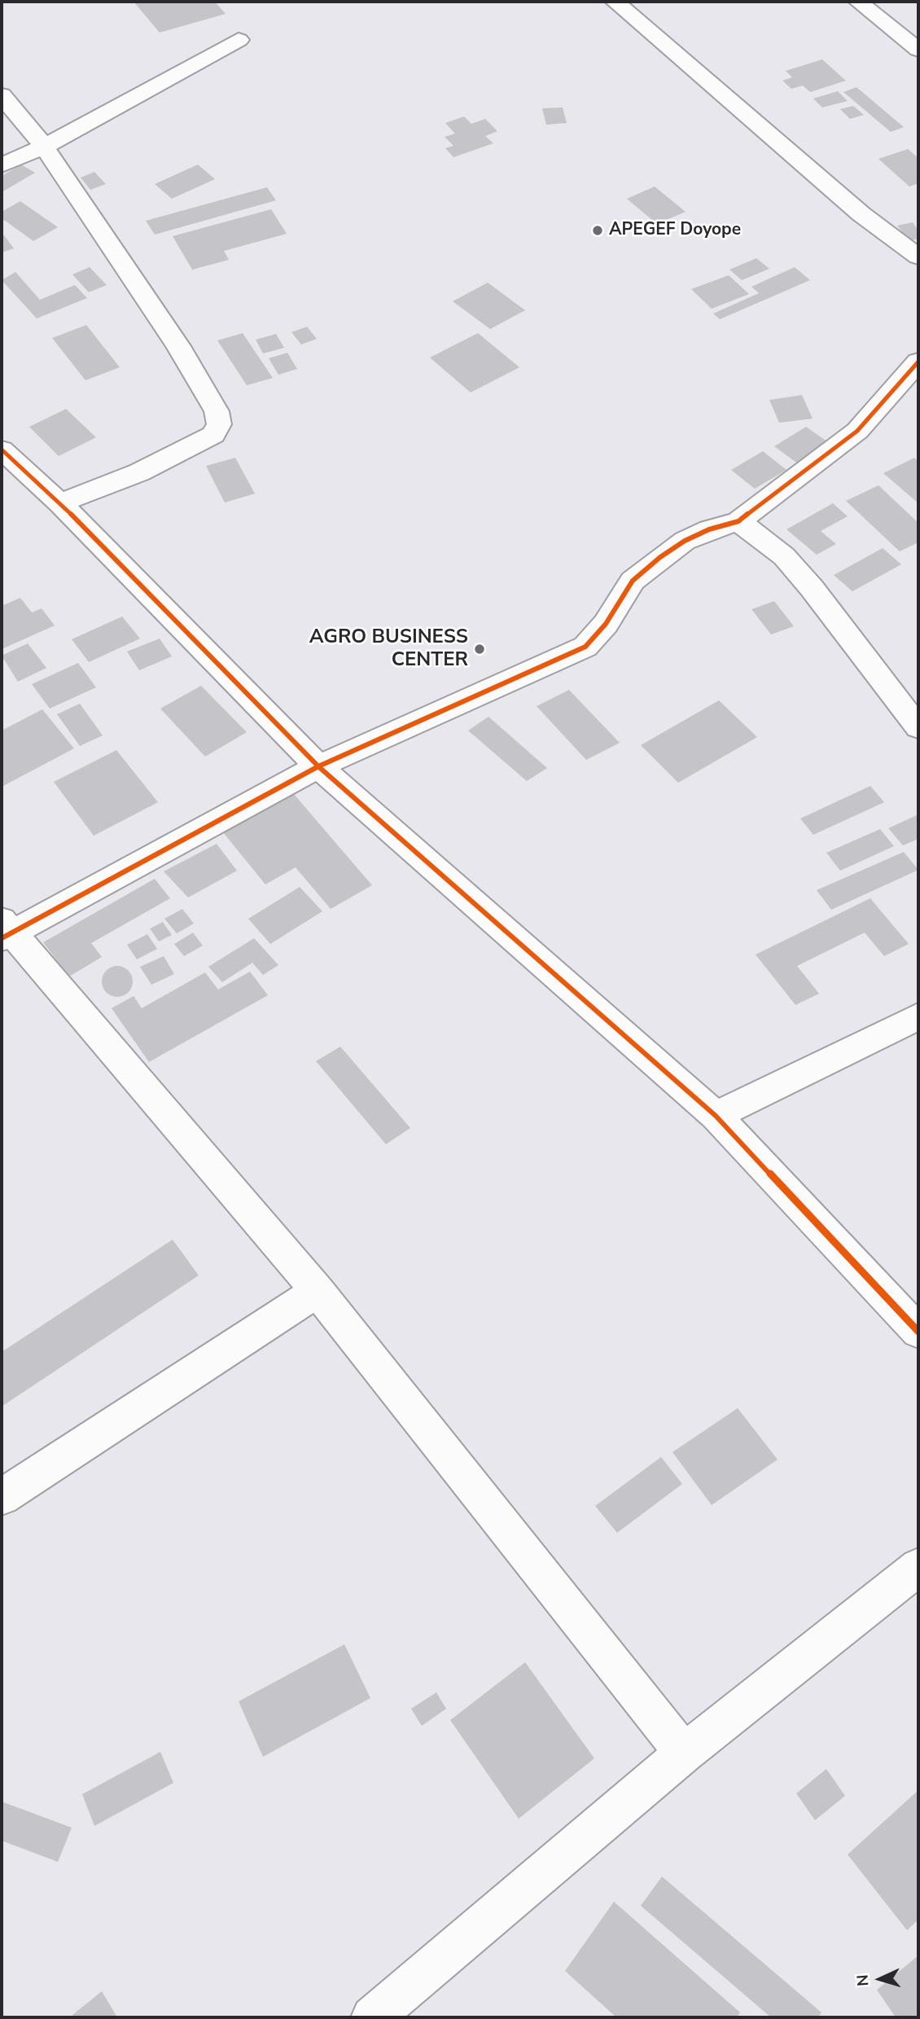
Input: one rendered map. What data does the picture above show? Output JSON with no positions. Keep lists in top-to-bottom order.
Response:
{
  "places": ["APEGEF Doyope", "AGRO BUSINESS CENTER"],
  "north": "left"
}
